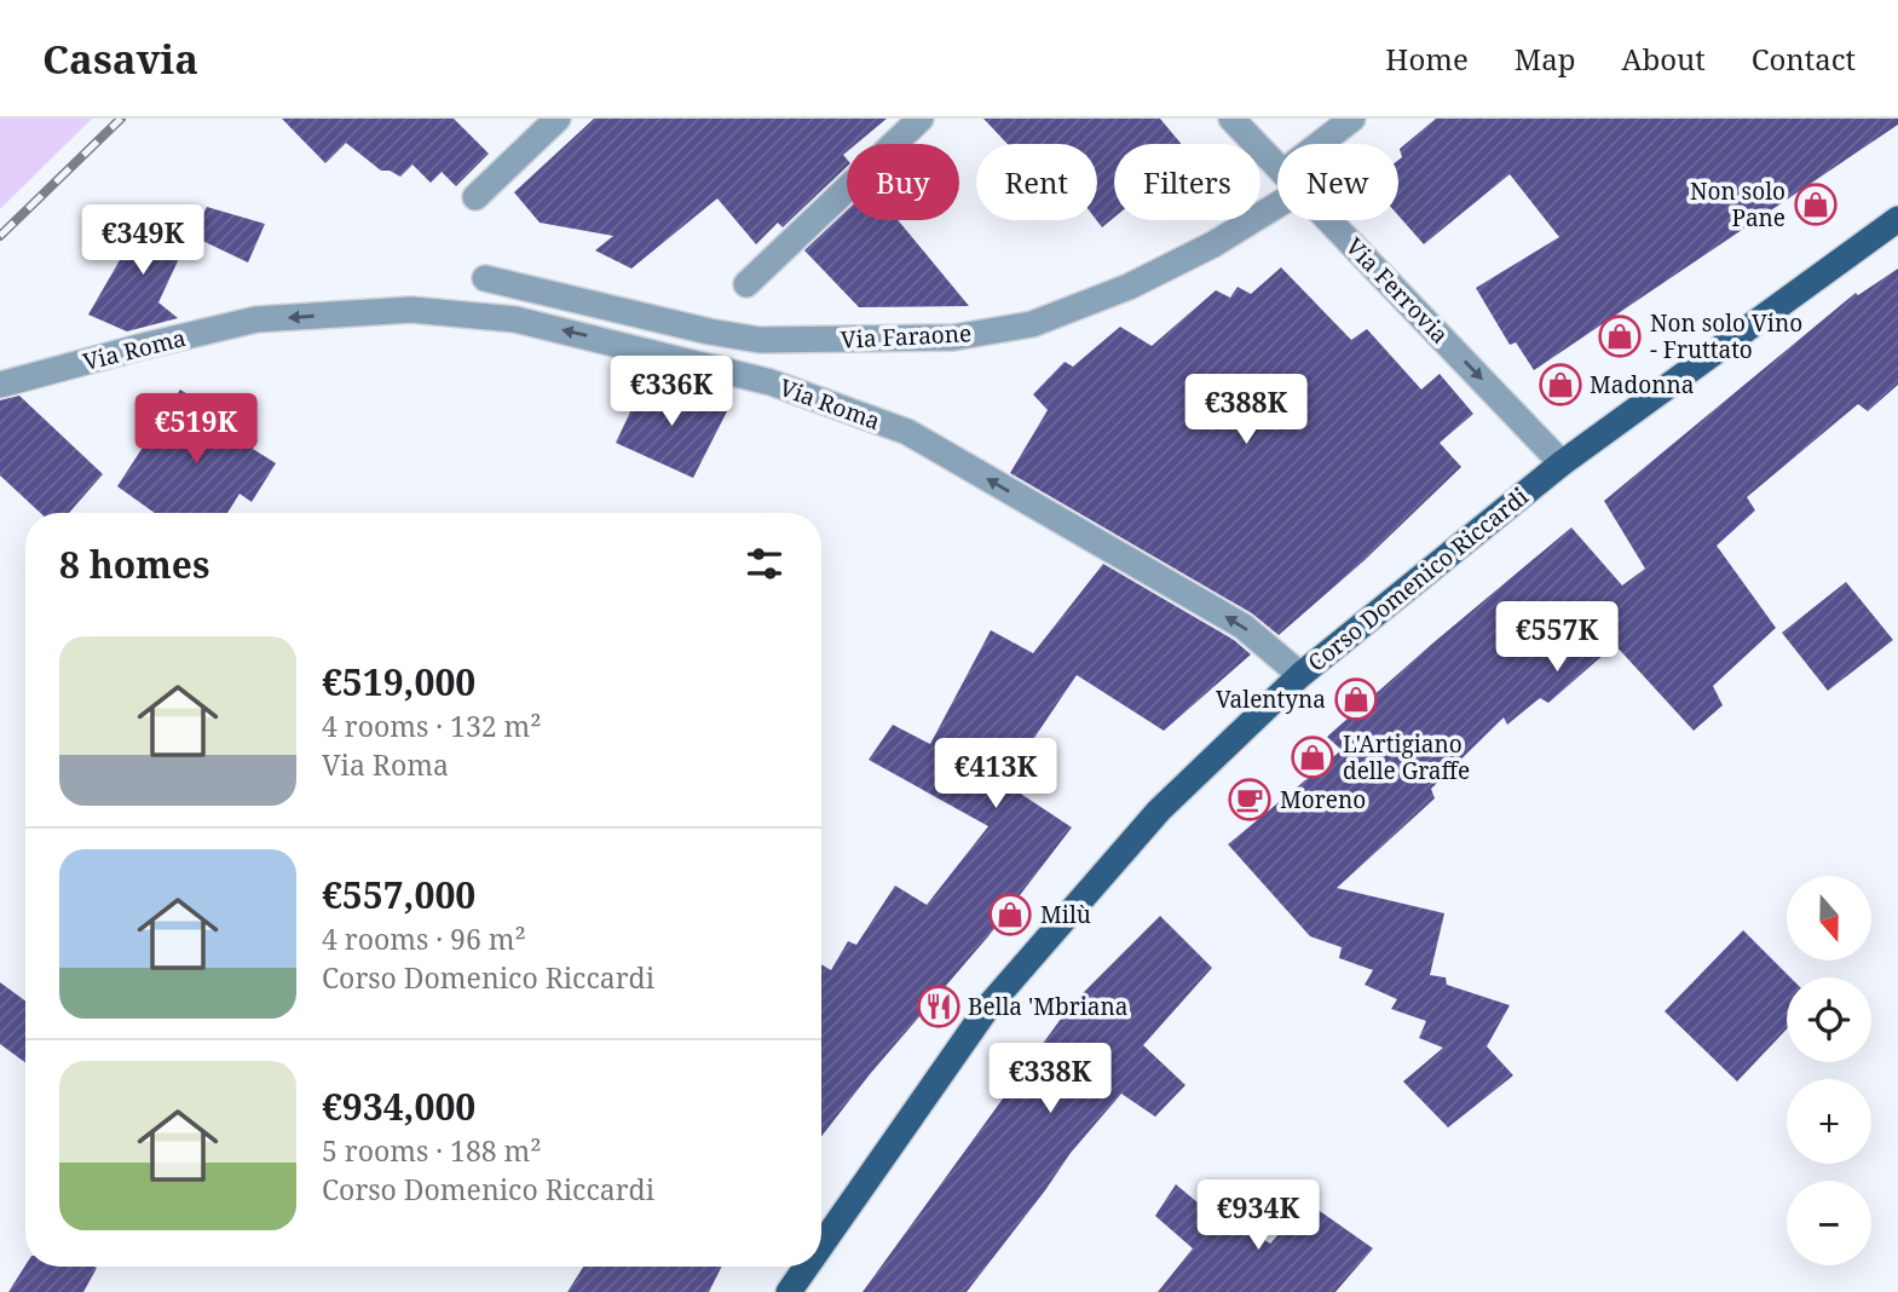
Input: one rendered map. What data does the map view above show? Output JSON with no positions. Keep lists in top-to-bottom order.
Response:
{
  "streets": {
    "main road": ["Corso Domenico Riccardi"],
    "street": ["Via Ferrovia", "Via Faraone", "Via Roma"]
  },
  "crossings": [
    ["Via Ferrovia", "Corso Domenico Riccardi"],
    ["Via Roma", "Corso Domenico Riccardi"]
  ],
  "one_way": ["Via Ferrovia", "Via Roma"],
  "places": {
    "shop": [
      "Non solo Pane",
      "Non solo Vino - Fruttato",
      "Madonna",
      "Valentyna",
      "L'Artigiano delle Graffe",
      "Milù"
    ],
    "cafe": ["Moreno"],
    "restaurant": ["Bella 'Mbriana"]
  },
  "north": "bottom",
  "page": {
    "header": "Casavia",
    "nav": [
      "Home",
      "Map",
      "About",
      "Contact"
    ],
    "chip": [
      "Buy",
      "Rent",
      "Filters",
      "New"
    ],
    "price": [
      "€349K",
      "€336K",
      "€388K",
      "€519K",
      "€557K",
      "€413K",
      "€338K",
      "€934K"
    ],
    "heading": "8 homes",
    "list": [
      {
        "name": "€519,000",
        "note": "4 rooms · 132 m² · Via Roma"
      },
      {
        "name": "€557,000",
        "note": "4 rooms · 96 m² · Corso Domenico Riccardi"
      },
      {
        "name": "€934,000",
        "note": "5 rooms · 188 m² · Corso Domenico Riccardi"
      }
    ],
    "map_buttons": ["+", "−"]
  }
}
